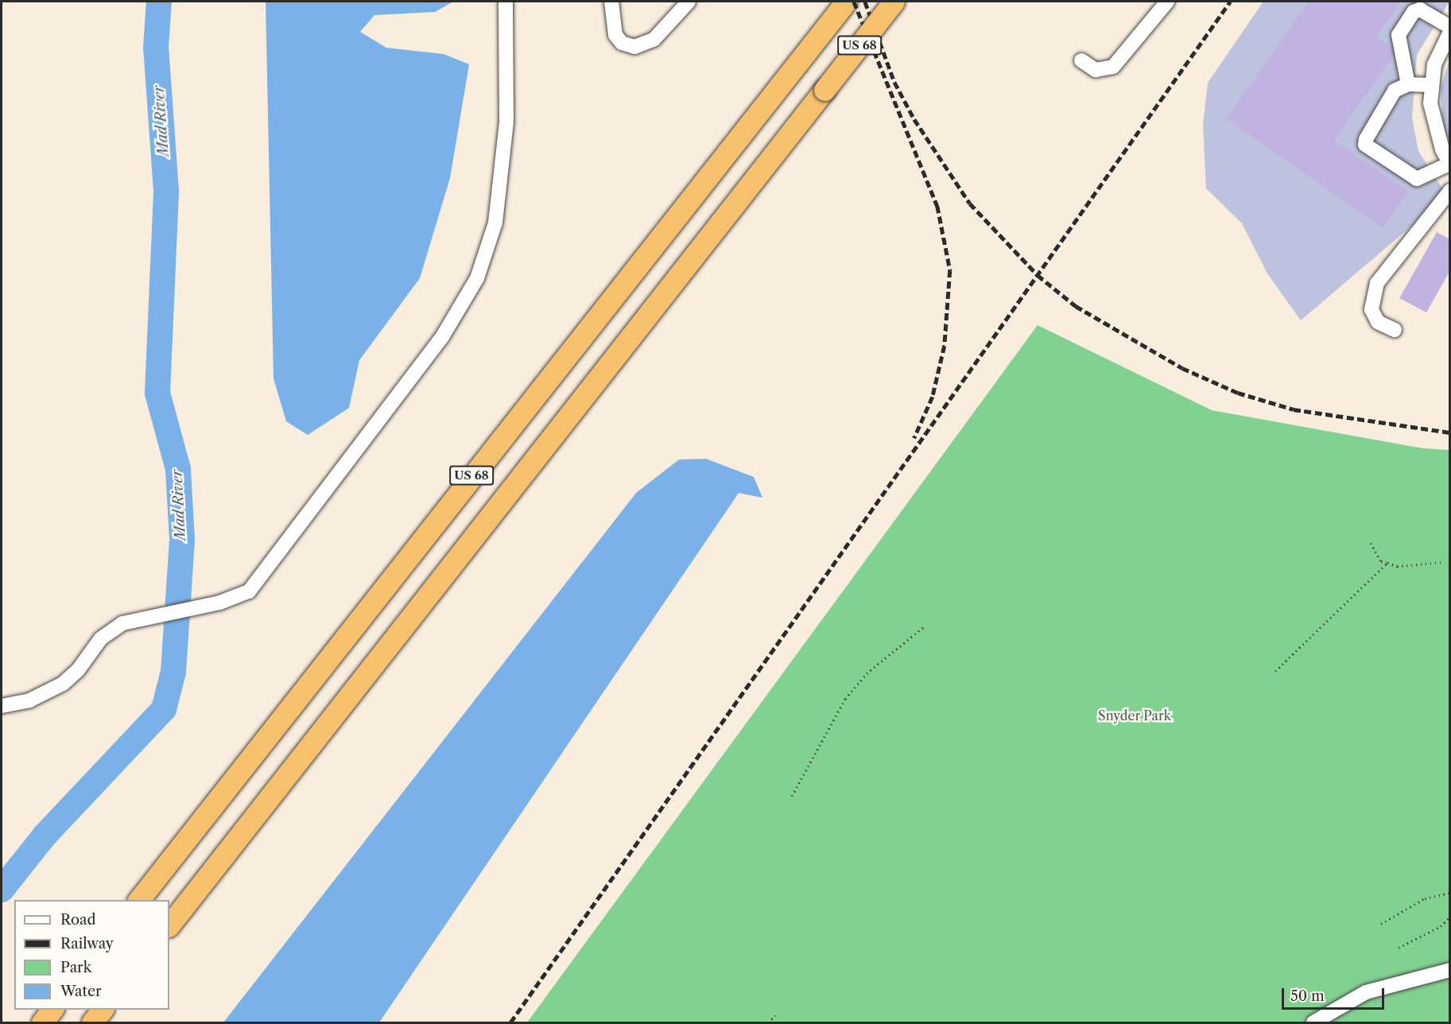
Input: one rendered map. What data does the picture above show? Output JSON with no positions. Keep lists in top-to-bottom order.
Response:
{
  "streets": {
    "highway": ["US 68"]
  },
  "water": ["Mad River"],
  "parks": ["Snyder Park"],
  "legend": [
    "Road",
    "Railway",
    "Park",
    "Water"
  ],
  "scale_bar": "50 m"
}
